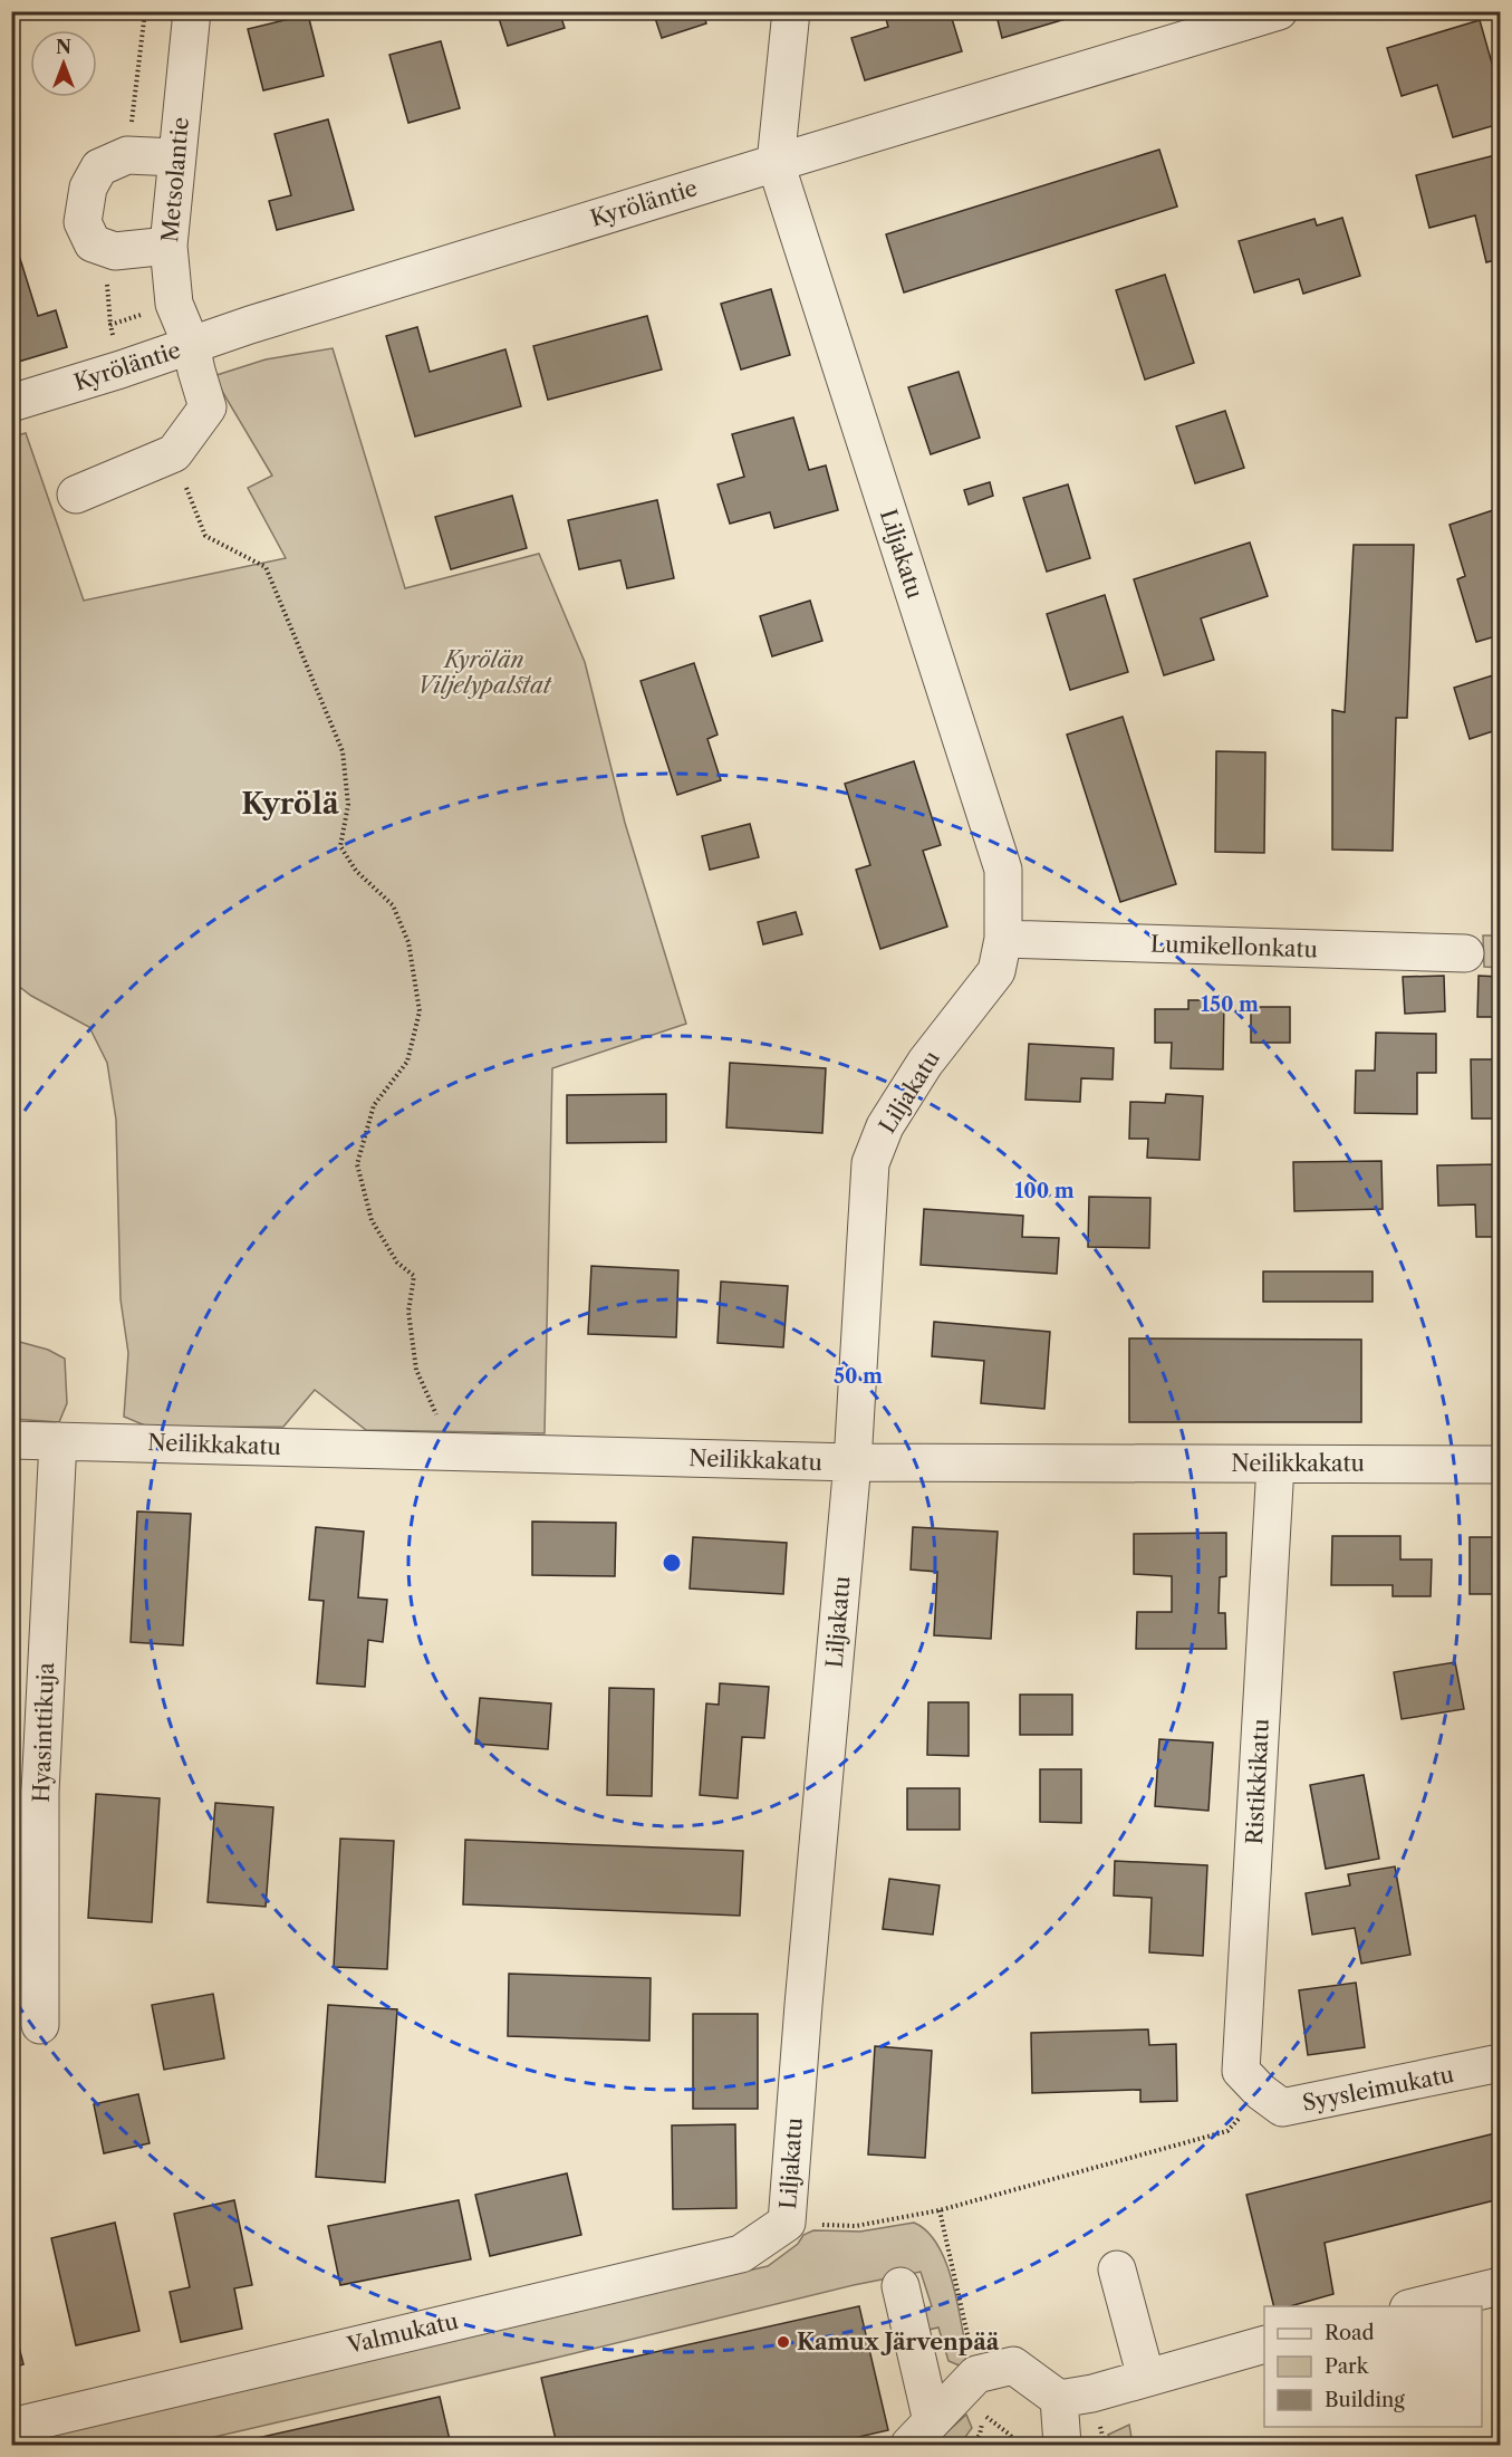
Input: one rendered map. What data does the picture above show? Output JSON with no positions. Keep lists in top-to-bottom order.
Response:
{
  "streets": {
    "street": [
      "Metsolantie",
      "Kyröläntie",
      "Liljakatu",
      "Lumikellonkatu",
      "Neilikkakatu",
      "Hyasinttikuja",
      "Ristikkikatu",
      "Syysleimukatu",
      "Valmukatu"
    ]
  },
  "crossings": [
    ["Metsolantie", "Kyröläntie"],
    ["Kyröläntie", "Liljakatu"],
    ["Liljakatu", "Lumikellonkatu"],
    ["Liljakatu", "Neilikkakatu"],
    ["Liljakatu", "Valmukatu"],
    ["Neilikkakatu", "Hyasinttikuja"],
    ["Neilikkakatu", "Ristikkikatu"],
    ["Ristikkikatu", "Syysleimukatu"]
  ],
  "districts": ["Kyrölä"],
  "parks": ["Kyrölän Viljelypalstat"],
  "places": ["Kamux Järvenpää"],
  "legend": ["Road", "Park", "Building"],
  "north": "top",
  "rings": ["150 m", "100 m", "50 m"]
}
